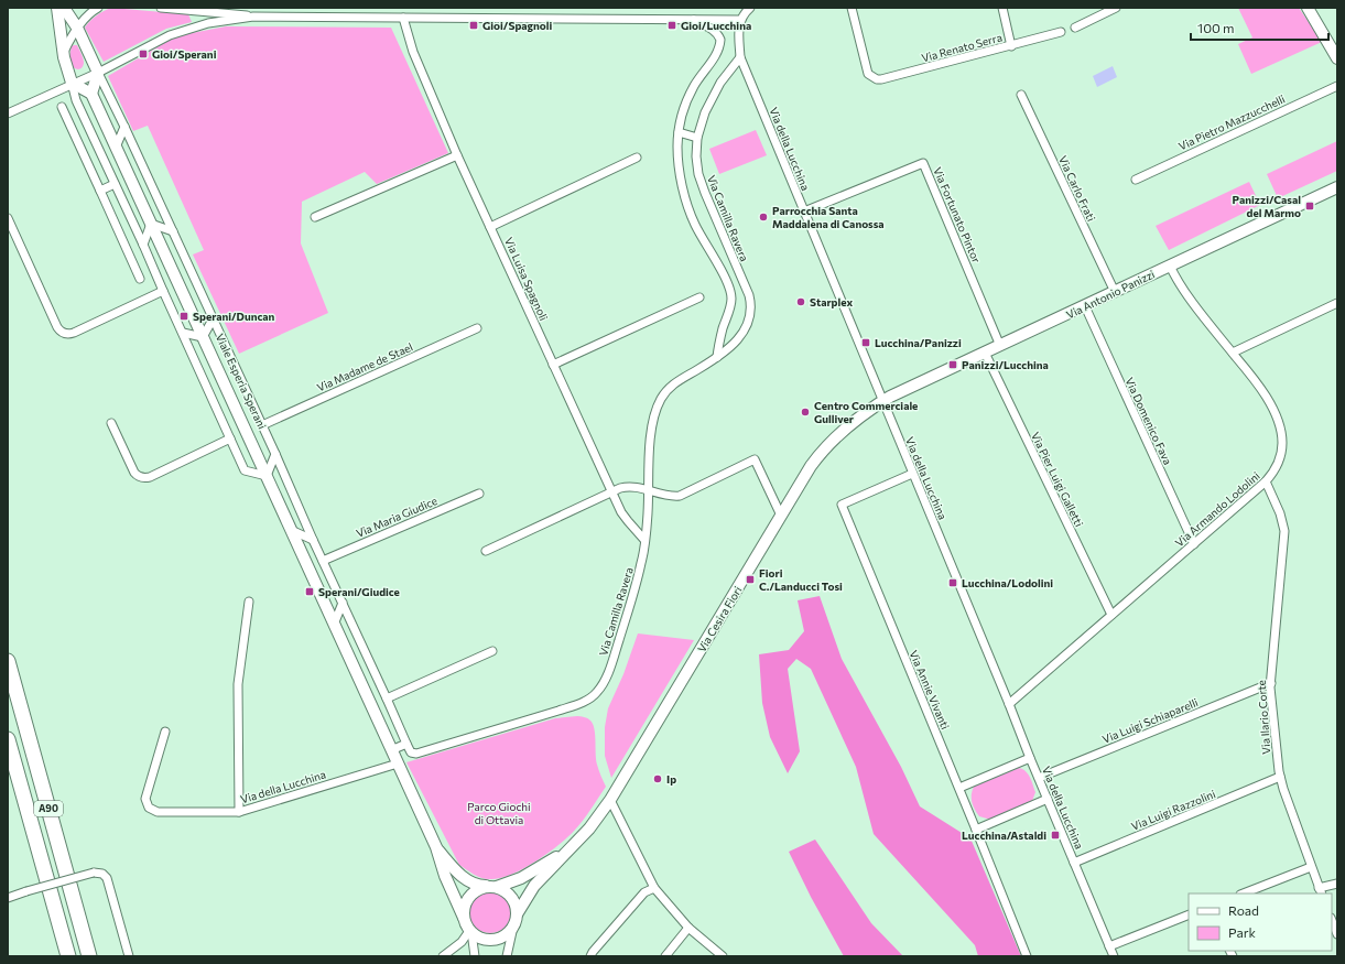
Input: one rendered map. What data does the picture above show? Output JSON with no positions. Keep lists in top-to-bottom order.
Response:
{
  "streets": {
    "highway": ["A90"],
    "street": [
      "Via Renato Serra",
      "Via Pietro Mazzucchelli",
      "Via della Lucchina",
      "Via Carlo Frati",
      "Via Fortunato Pintor",
      "Via Camilla Ravera",
      "Via Luisa Spagnoli",
      "Via Antonio Panizzi",
      "Via Madame de Stael",
      "Viale Esperia Sperani",
      "Via Domenico Fava",
      "Via Pier Luigi Galletti",
      "Via Armando Lodolini",
      "Via Maria Giudice",
      "Via Cesira Fiori",
      "Via Annie Vivanti",
      "Via Ilario Corte",
      "Via Luigi Schiaparelli",
      "Via Luigi Razzolini"
    ]
  },
  "crossings": [
    ["Via della Lucchina", "Via Fortunato Pintor"],
    ["Via della Lucchina", "Via Camilla Ravera"],
    ["Via della Lucchina", "Via Antonio Panizzi"],
    ["Via della Lucchina", "Viale Esperia Sperani"],
    ["Via della Lucchina", "Via Armando Lodolini"],
    ["Via della Lucchina", "Via Cesira Fiori"],
    ["Via della Lucchina", "Via Annie Vivanti"],
    ["Via della Lucchina", "Via Luigi Schiaparelli"],
    ["Via della Lucchina", "Via Luigi Razzolini"],
    ["Via Carlo Frati", "Via Antonio Panizzi"],
    ["Via Fortunato Pintor", "Via Antonio Panizzi"],
    ["Via Camilla Ravera", "Via Luisa Spagnoli"],
    ["Via Camilla Ravera", "Viale Esperia Sperani"],
    ["Via Antonio Panizzi", "Via Domenico Fava"],
    ["Via Antonio Panizzi", "Via Pier Luigi Galletti"],
    ["Via Antonio Panizzi", "Via Armando Lodolini"],
    ["Via Antonio Panizzi", "Via Cesira Fiori"],
    ["Via Madame de Stael", "Viale Esperia Sperani"],
    ["Viale Esperia Sperani", "Via Maria Giudice"],
    ["Viale Esperia Sperani", "Via Cesira Fiori"],
    ["Via Domenico Fava", "Via Armando Lodolini"],
    ["Via Pier Luigi Galletti", "Via Armando Lodolini"],
    ["Via Armando Lodolini", "Via Ilario Corte"],
    ["Via Ilario Corte", "Via Luigi Schiaparelli"],
    ["Via Ilario Corte", "Via Luigi Razzolini"]
  ],
  "parks": ["Parco Giochi di Ottavia"],
  "places": {
    "transit": [
      "Gioi/Spagnoli",
      "Gioi/Lucchina",
      "Gioi/Sperani",
      "Panizzi/Casal del Marmo",
      "Sperani/Duncan",
      "Lucchina/Panizzi",
      "Panizzi/Lucchina",
      "Fiori C./Landucci Tosi",
      "Lucchina/Lodolini",
      "Sperani/Giudice",
      "Lucchina/Astaldi"
    ],
    "other": [
      "Parrocchia Santa Maddalena di Canossa",
      "Starplex",
      "Centro Commerciale Gulliver",
      "Ip"
    ]
  },
  "legend": ["Road", "Park"],
  "scale_bar": "100 m"
}
